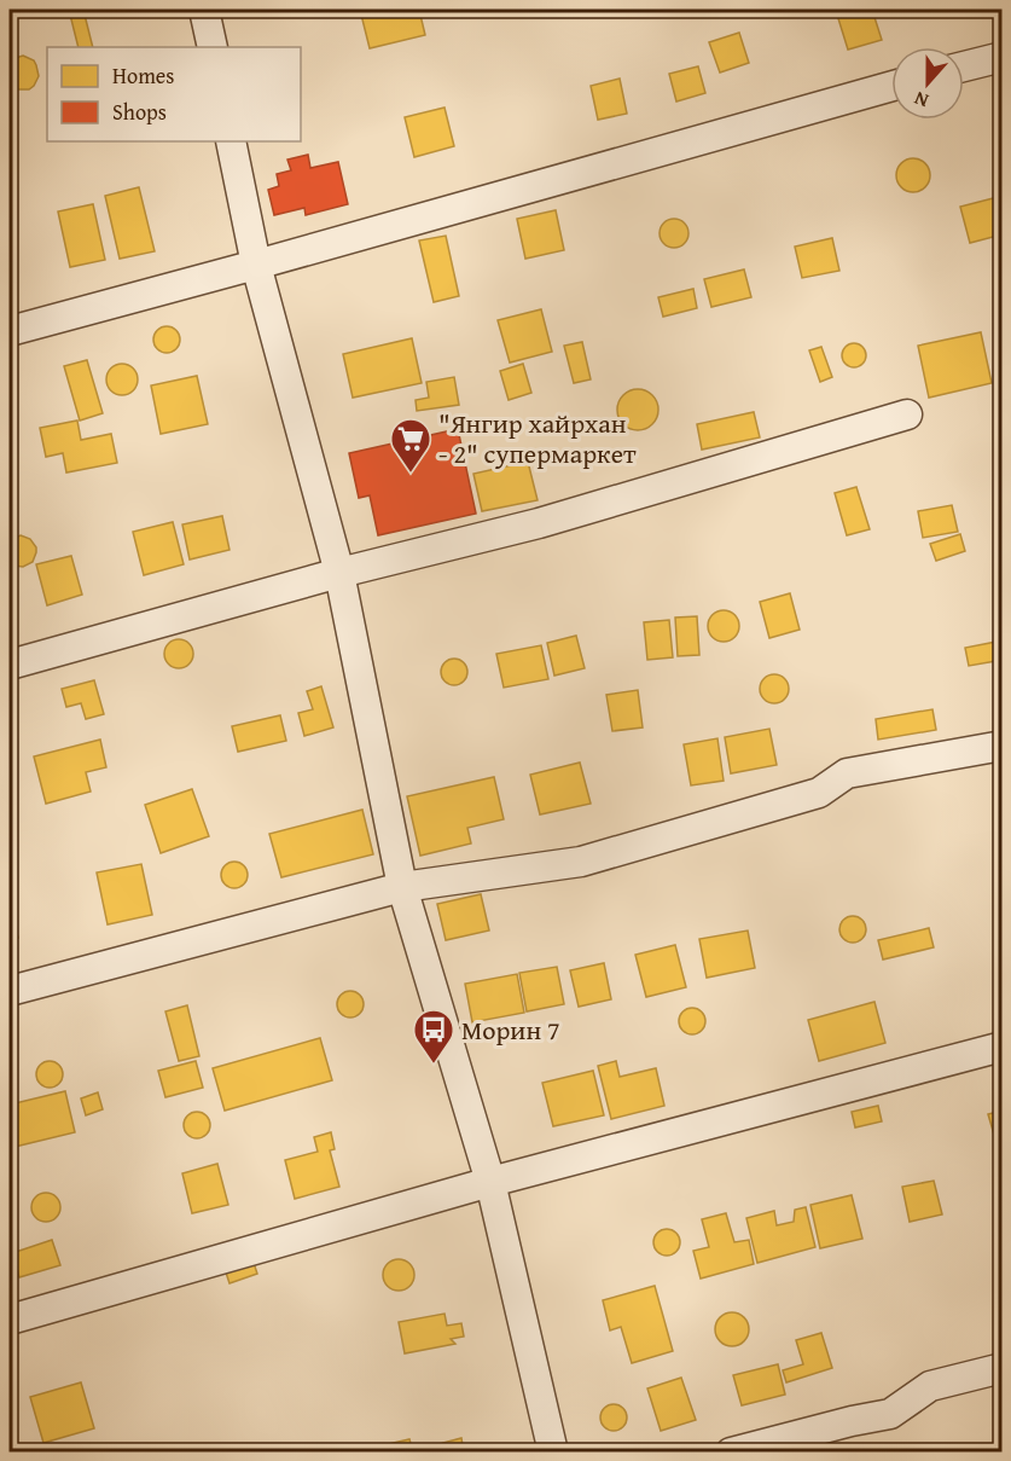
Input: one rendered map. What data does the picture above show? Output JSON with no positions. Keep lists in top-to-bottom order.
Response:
{
  "places": {
    "supermarket": ["\"Янгир хайрхан - 2\" супермаркет"],
    "bus stop": ["Морин 7"]
  },
  "legend": ["Homes", "Shops"],
  "north": "bottom"
}
